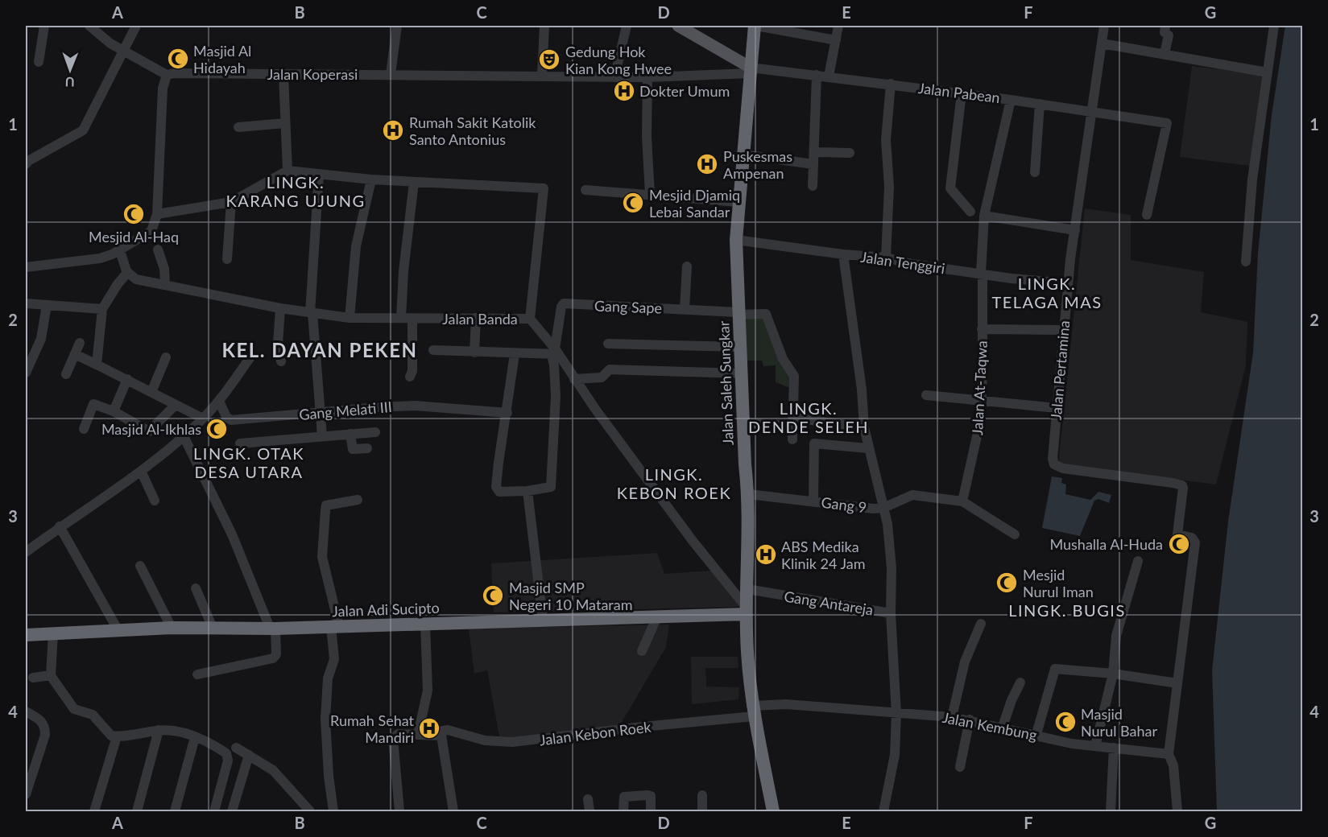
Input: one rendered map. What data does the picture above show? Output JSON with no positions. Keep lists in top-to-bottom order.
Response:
{
  "streets": {
    "highway": ["Jalan Saleh Sungkar", "Jalan Adi Sucipto"],
    "street": [
      "Jalan Koperasi",
      "Jalan Pabean",
      "Jalan Tenggiri",
      "Gang Sape",
      "Jalan Banda",
      "Jalan Pertamina",
      "Jalan At-Taqwa",
      "Gang Melati III",
      "Gang 9",
      "Gang Antareja",
      "Jalan Kembung",
      "Jalan Kebon Roek"
    ]
  },
  "crossings": [
    ["Jalan Koperasi", "Jalan Pabean"],
    ["Jalan Koperasi", "Jalan Saleh Sungkar"],
    ["Jalan Pabean", "Jalan Pertamina"],
    ["Jalan Pabean", "Jalan Saleh Sungkar"],
    ["Jalan Pabean", "Jalan At-Taqwa"],
    ["Jalan Tenggiri", "Jalan Pertamina"],
    ["Jalan Tenggiri", "Jalan Saleh Sungkar"],
    ["Jalan Tenggiri", "Jalan At-Taqwa"],
    ["Jalan Tenggiri", "Gang Antareja"],
    ["Gang Sape", "Jalan Banda"],
    ["Gang Sape", "Jalan Saleh Sungkar"],
    ["Jalan Banda", "Jalan Saleh Sungkar"],
    ["Jalan Banda", "Jalan Adi Sucipto"],
    ["Jalan Saleh Sungkar", "Gang 9"],
    ["Jalan Saleh Sungkar", "Gang Antareja"],
    ["Jalan Saleh Sungkar", "Jalan Adi Sucipto"],
    ["Jalan Saleh Sungkar", "Jalan Kembung"],
    ["Jalan Saleh Sungkar", "Jalan Kebon Roek"],
    ["Jalan At-Taqwa", "Gang 9"],
    ["Gang 9", "Gang Antareja"],
    ["Jalan Kembung", "Jalan Kebon Roek"]
  ],
  "districts": [
    "LINGK. KARANG UJUNG",
    "LINGK. TELAGA MAS",
    "KEL. DAYAN PEKEN",
    "LINGK. DENDE SELEH",
    "LINGK. OTAK DESA UTARA",
    "LINGK. KEBON ROEK",
    "LINGK. BUGIS"
  ],
  "places": {
    "mosque": [
      "Masjid Al Hidayah",
      "Mesjid Djamiq Lebai Sandar",
      "Mesjid Al-Haq",
      "Masjid Al-Ikhlas",
      "Mushalla Al-Huda",
      "Mesjid Nurul Iman",
      "Masjid SMP Negeri 10 Mataram",
      "Masjid Nurul Bahar"
    ],
    "theatre": ["Gedung Hok Kian Kong Hwee"],
    "hospital": [
      "Dokter Umum",
      "Rumah Sakit Katolik Santo Antonius",
      "Puskesmas Ampenan",
      "ABS Medika Klinik 24 Jam",
      "Rumah Sehat Mandiri"
    ]
  },
  "north": "bottom",
  "grid": {
    "columns": [
      "A",
      "B",
      "C",
      "D",
      "E",
      "F",
      "G"
    ],
    "rows": [
      "1",
      "2",
      "3",
      "4"
    ]
  }
}
